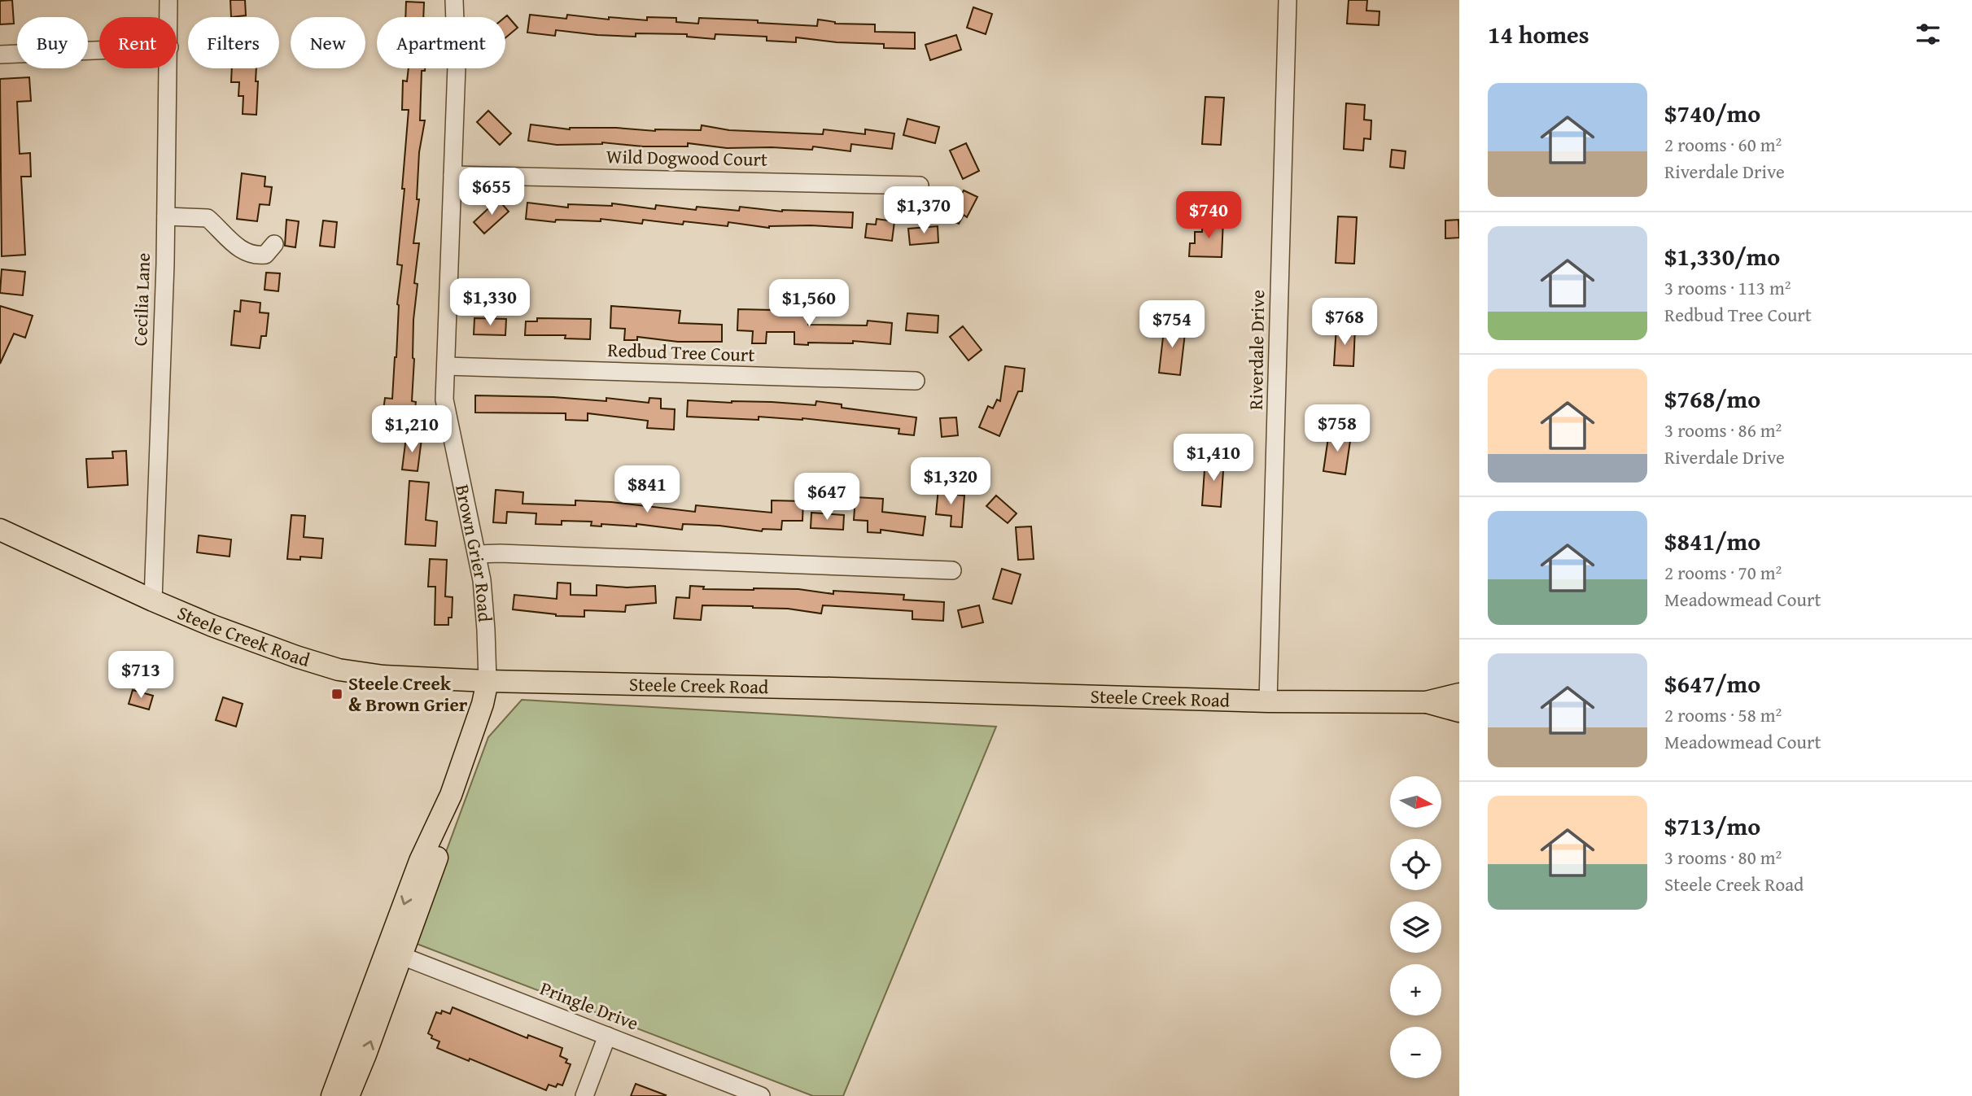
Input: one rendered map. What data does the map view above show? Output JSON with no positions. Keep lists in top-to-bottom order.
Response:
{
  "streets": {
    "main road": ["Brown Grier Road", "Steele Creek Road"],
    "street": [
      "Wild Dogwood Court",
      "Cecilia Lane",
      "Riverdale Drive",
      "Redbud Tree Court",
      "Pringle Drive"
    ]
  },
  "crossings": [
    ["Wild Dogwood Court", "Brown Grier Road"],
    ["Cecilia Lane", "Steele Creek Road"],
    ["Riverdale Drive", "Steele Creek Road"],
    ["Redbud Tree Court", "Brown Grier Road"],
    ["Brown Grier Road", "Steele Creek Road"],
    ["Brown Grier Road", "Pringle Drive"]
  ],
  "places": {
    "transit": ["Steele Creek & Brown Grier"]
  },
  "north": "right",
  "page": {
    "heading": "14 homes",
    "chip": [
      "Buy",
      "Rent",
      "Filters",
      "New",
      "Apartment"
    ],
    "list": [
      {
        "name": "$740/mo",
        "note": "2 rooms · 60 m² · Riverdale Drive"
      },
      {
        "name": "$1,330/mo",
        "note": "3 rooms · 113 m² · Redbud Tree Court"
      },
      {
        "name": "$768/mo",
        "note": "3 rooms · 86 m² · Riverdale Drive"
      },
      {
        "name": "$841/mo",
        "note": "2 rooms · 70 m² · Meadowmead Court"
      },
      {
        "name": "$647/mo",
        "note": "2 rooms · 58 m² · Meadowmead Court"
      },
      {
        "name": "$713/mo",
        "note": "3 rooms · 80 m² · Steele Creek Road"
      }
    ],
    "price": [
      "$655",
      "$1,370",
      "$740",
      "$1,330",
      "$1,560",
      "$768",
      "$754",
      "$758",
      "$1,210",
      "$1,410",
      "$1,320",
      "$841",
      "$647",
      "$713"
    ],
    "map_buttons": ["+", "−"]
  }
}
